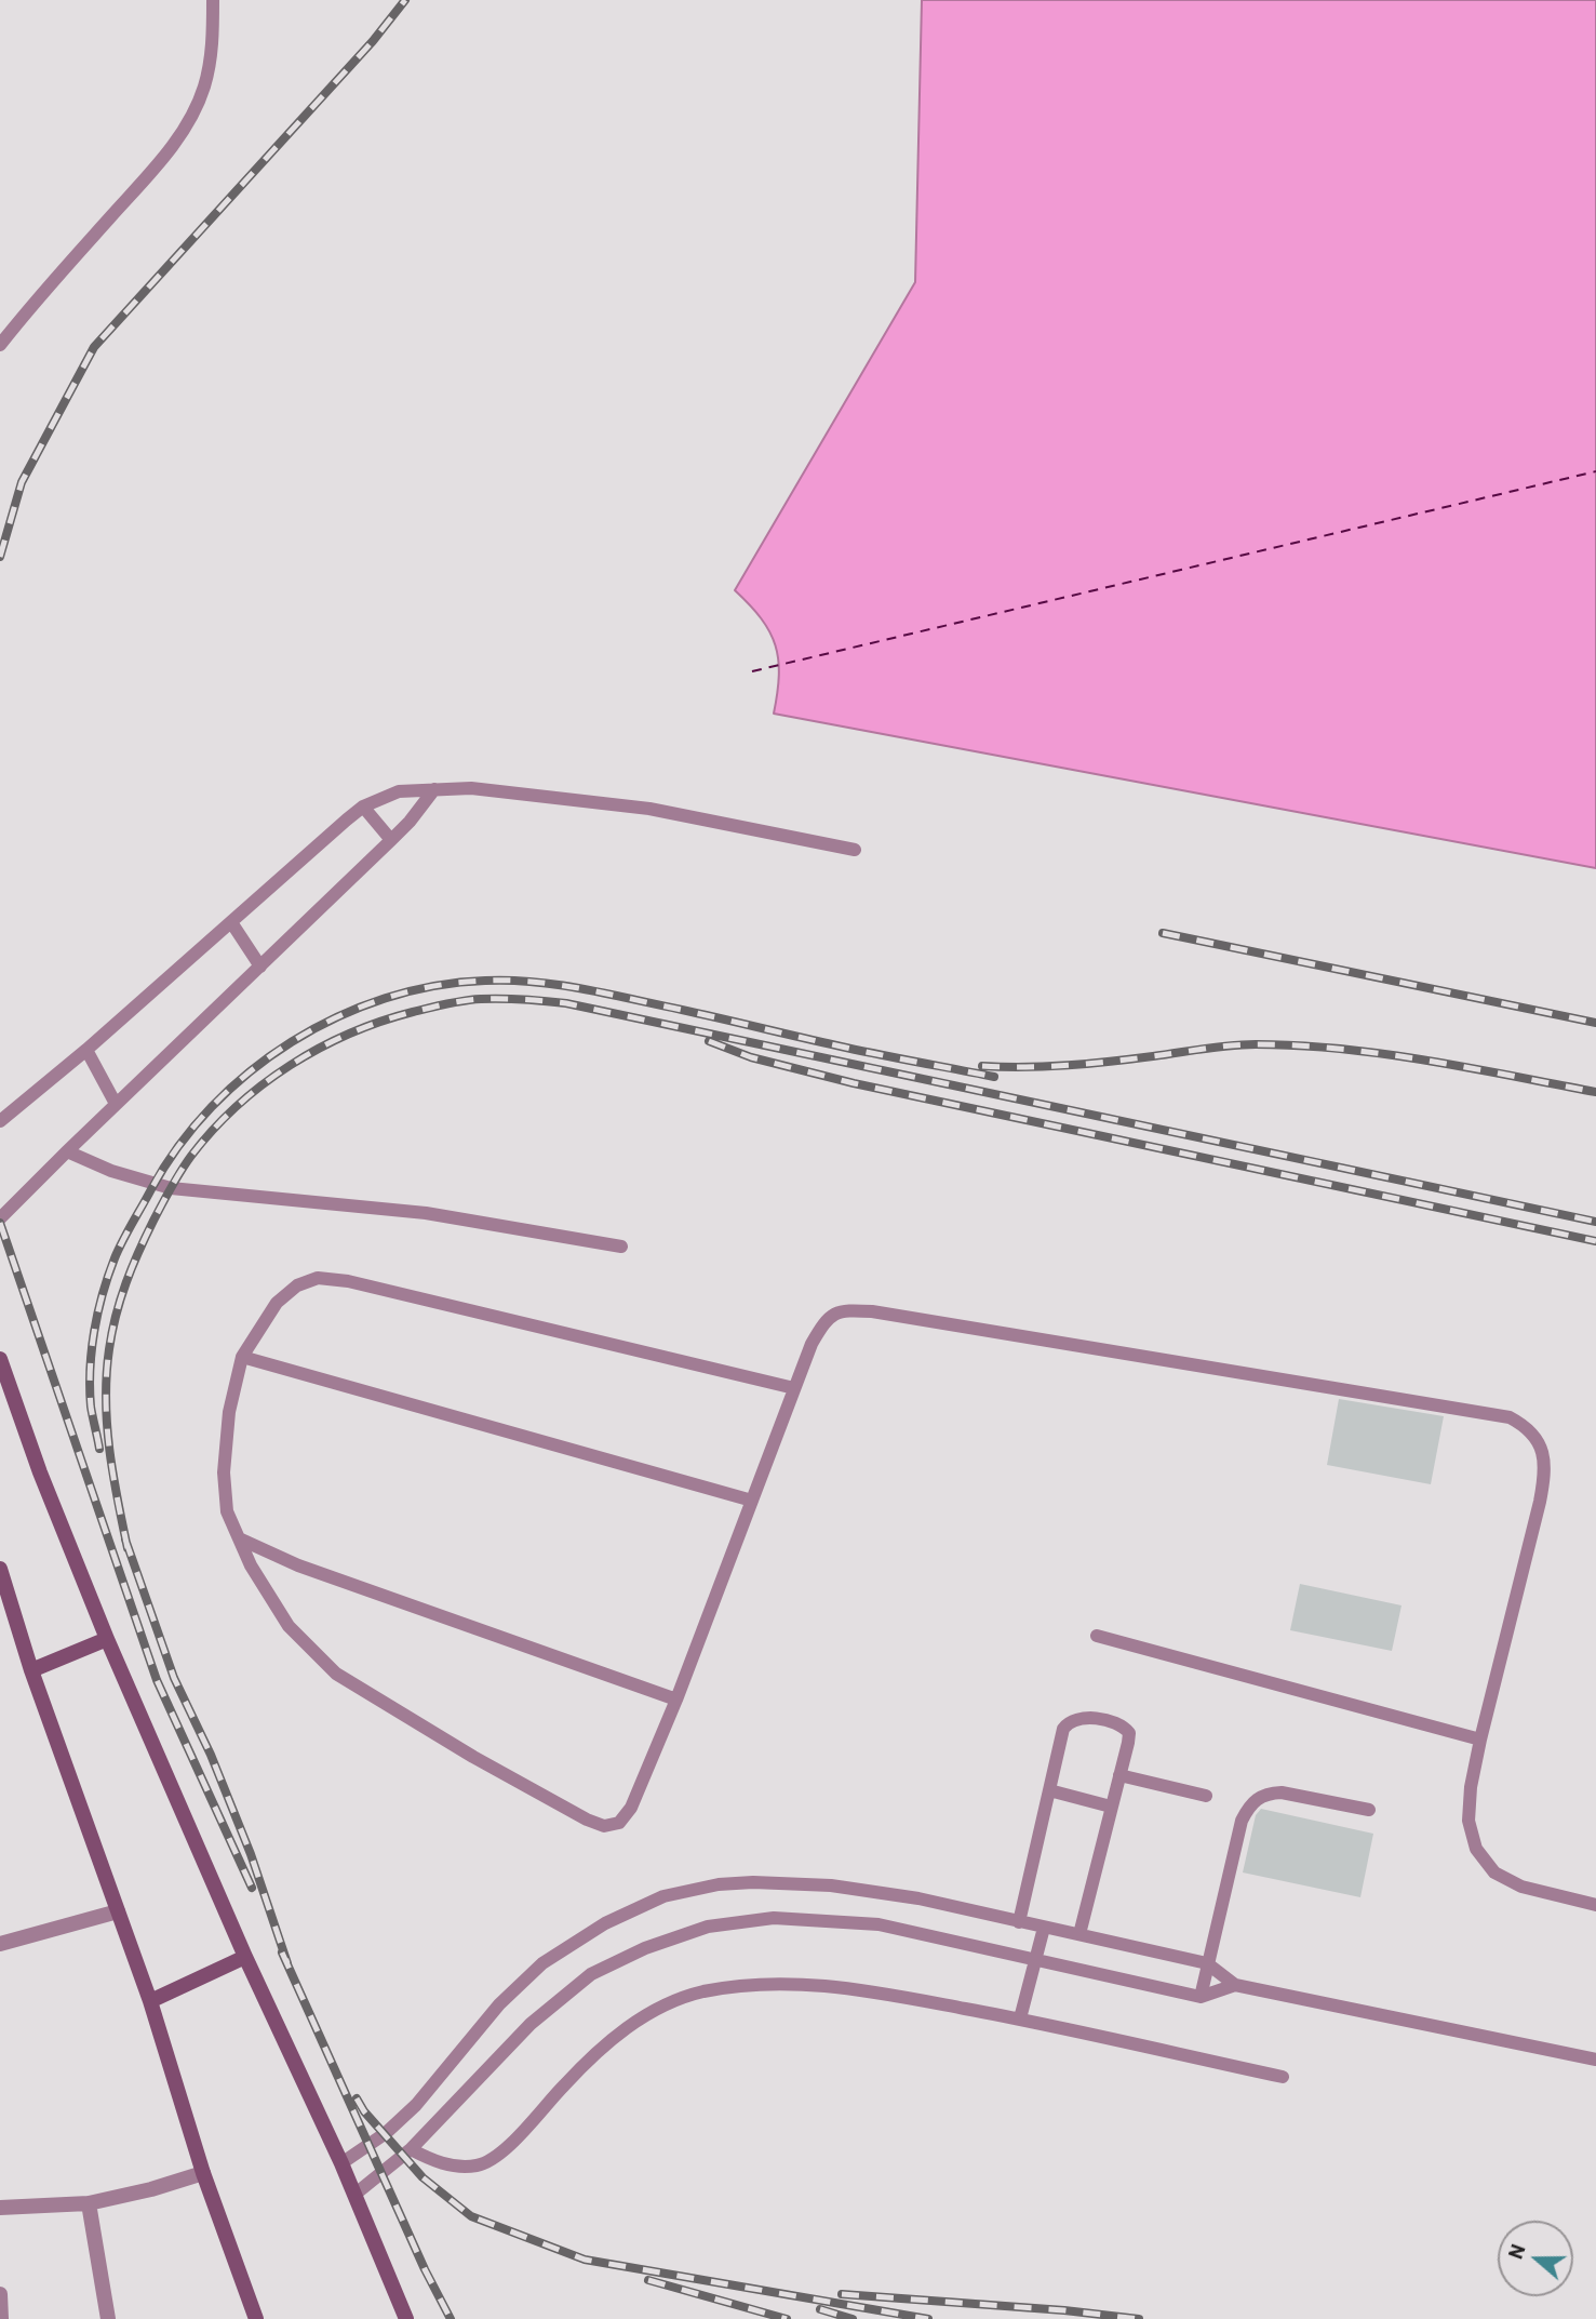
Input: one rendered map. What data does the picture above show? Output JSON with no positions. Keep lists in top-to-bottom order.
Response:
{
  "north": "left"
}
